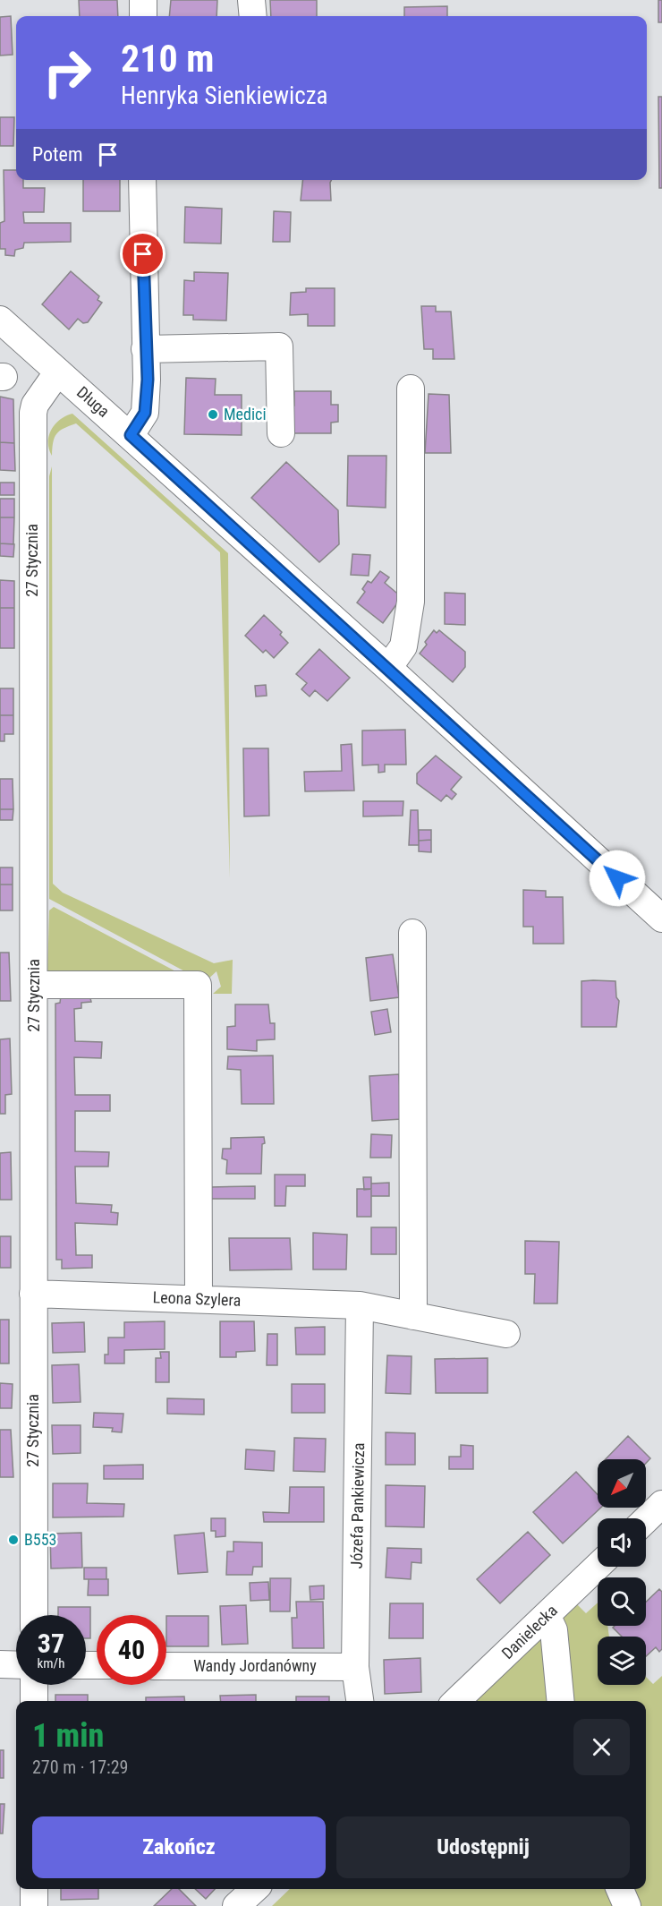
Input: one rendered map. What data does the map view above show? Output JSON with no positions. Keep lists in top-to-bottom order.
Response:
{
  "streets": {
    "street": [
      "Długa",
      "27 Stycznia",
      "Leona Szylera",
      "Józefa Pankiewicza",
      "Danielecka",
      "Wandy Jordanówny"
    ]
  },
  "crossings": [
    ["Długa", "27 Stycznia"],
    ["27 Stycznia", "Leona Szylera"],
    ["Leona Szylera", "Józefa Pankiewicza"],
    ["Józefa Pankiewicza", "Wandy Jordanówny"]
  ],
  "places": ["Medici", "B553"],
  "north": "bottom left",
  "page": {
    "turn": ["210 m", "Henryka Sienkiewicza"],
    "then": "Potem",
    "speed": "37 km/h",
    "limit": "40",
    "heading": ["1 min", "270 m · 17:29"],
    "buttons": ["Zakończ", "Udostępnij"]
  }
}
